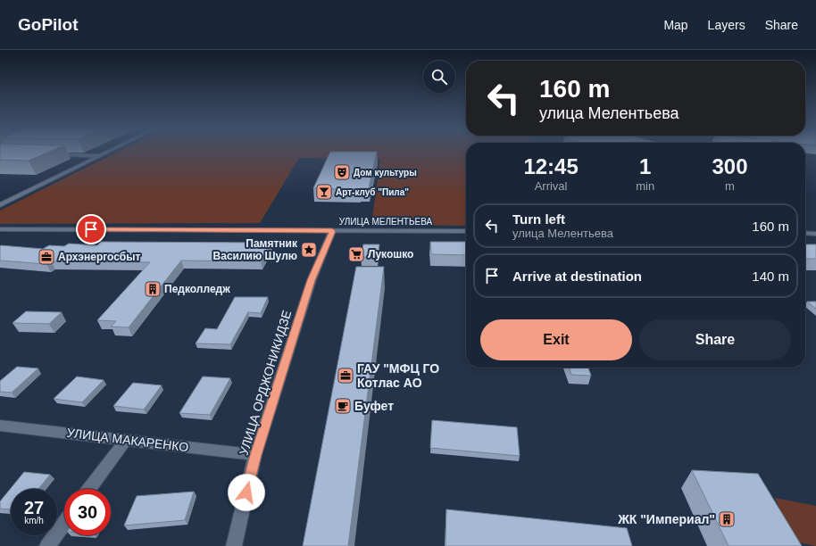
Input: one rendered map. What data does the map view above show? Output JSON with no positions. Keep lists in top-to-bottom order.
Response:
{
  "streets": {
    "street": ["УЛИЦА МЕЛЕНТЬЕВА", "УЛИЦА ОРДЖОНИКИДЗЕ", "УЛИЦА МАКАРЕНКО"]
  },
  "crossings": [
    ["УЛИЦА МЕЛЕНТЬЕВА", "УЛИЦА ОРДЖОНИКИДЗЕ"],
    ["УЛИЦА ОРДЖОНИКИДЗЕ", "УЛИЦА МАКАРЕНКО"]
  ],
  "places": {
    "theatre": ["Дом культуры"],
    "bar": ["Арт-клуб \"Пила\""],
    "place": ["Памятник Василию Шулю"],
    "supermarket": ["Лукошко"],
    "office": ["Архэнергосбыт", "ГАУ \"МФЦ ГО Котлас АО"],
    "building": ["Педколледж", "ЖК \"Империал\""],
    "cafe": ["Буфет"]
  },
  "page": {
    "header": "GoPilot",
    "nav": ["Map", "Layers", "Share"],
    "turn": ["160 m", "улица Мелентьева"],
    "eta": [
      "12:45",
      "Arrival",
      "1",
      "min",
      "300",
      "m"
    ],
    "list": [
      {
        "name": "Turn left",
        "note": "улица Мелентьева",
        "value": "160 m"
      },
      {
        "name": "Arrive at destination",
        "value": "140 m"
      }
    ],
    "buttons": ["Exit", "Share"],
    "speed": "27 km/h",
    "limit": "30"
  }
}
